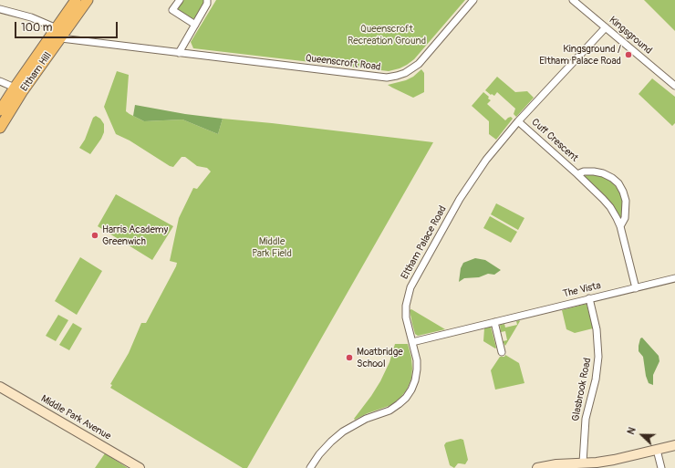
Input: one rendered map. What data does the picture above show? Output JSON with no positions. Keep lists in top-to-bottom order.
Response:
{
  "streets": {
    "main road": ["Eltham Hill"],
    "street": [
      "Kingsground",
      "Queenscroft Road",
      "Cuff Crescent",
      "Eltham Palace Road",
      "The Vista",
      "Glasbrook Road",
      "Middle Park Avenue"
    ]
  },
  "crossings": [
    ["Kingsground", "Eltham Palace Road"],
    ["Queenscroft Road", "Eltham Hill"],
    ["Cuff Crescent", "Eltham Palace Road"],
    ["Cuff Crescent", "The Vista"],
    ["Eltham Palace Road", "The Vista"],
    ["The Vista", "Glasbrook Road"]
  ],
  "parks": ["Queenscroft Recreation Ground", "Middle Park Field"],
  "places": ["Kingsground / Eltham Palace Road", "Harris Academy Greenwich", "Moatbridge School"],
  "scale_bar": "100 m",
  "north": "left"
}
